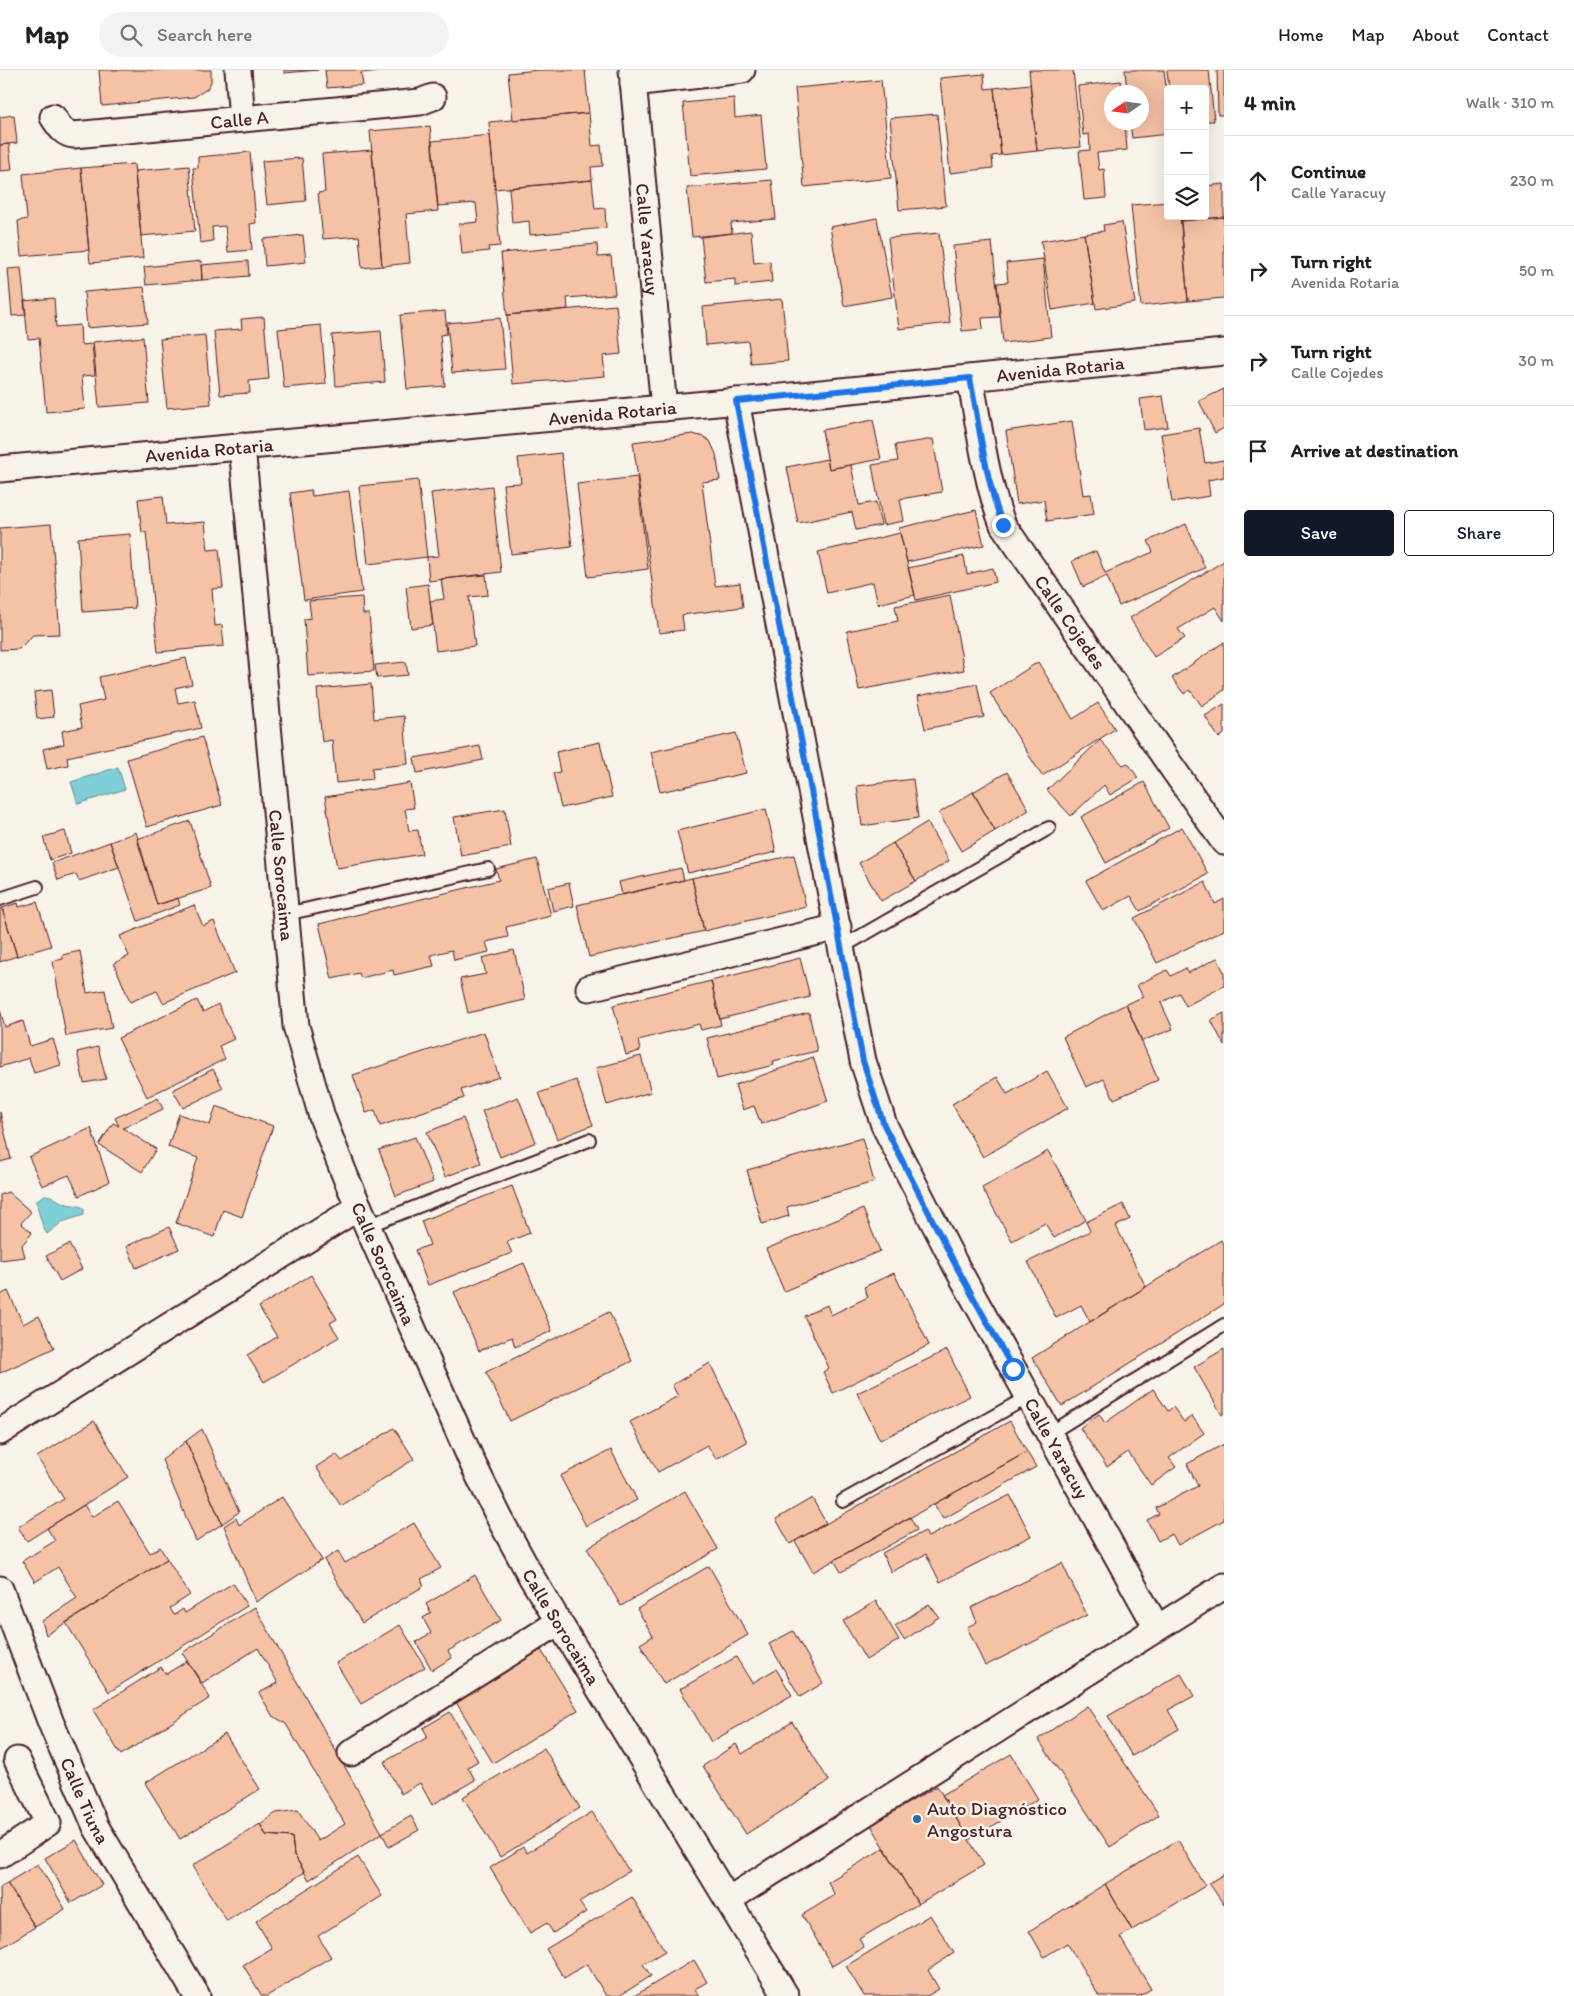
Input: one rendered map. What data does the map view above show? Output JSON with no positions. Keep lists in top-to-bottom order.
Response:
{
  "streets": {
    "street": [
      "Calle A",
      "Calle Yaracuy",
      "Avenida Rotaria",
      "Calle Cojedes",
      "Calle Sorocaima",
      "Calle Tiuna"
    ]
  },
  "crossings": [
    ["Calle Yaracuy", "Avenida Rotaria"],
    ["Avenida Rotaria", "Calle Cojedes"],
    ["Avenida Rotaria", "Calle Sorocaima"]
  ],
  "places": ["Auto Diagnóstico Angostura"],
  "north": "left",
  "page": {
    "header": "Map",
    "search": "Search here",
    "nav": [
      "Home",
      "Map",
      "About",
      "Contact"
    ],
    "heading": ["4 min", "Walk · 310 m"],
    "map_buttons": ["+", "−"],
    "list": [
      ["Continue", "Calle Yaracuy", "230 m"],
      ["Turn right", "Avenida Rotaria", "50 m"],
      ["Turn right", "Calle Cojedes", "30 m"],
      "Arrive at destination"
    ],
    "buttons": ["Save", "Share"]
  }
}
